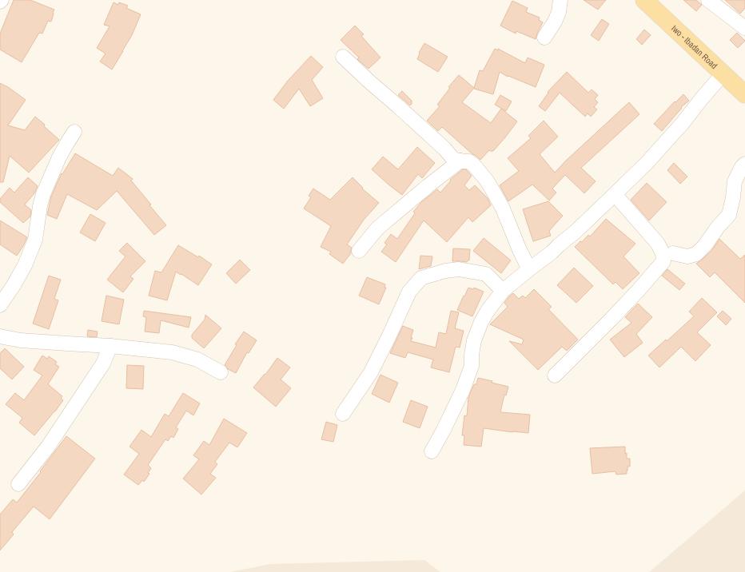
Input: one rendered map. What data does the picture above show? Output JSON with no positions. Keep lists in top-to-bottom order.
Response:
{
  "streets": {
    "main road": ["Iwo - Ibadan Road"]
  }
}
